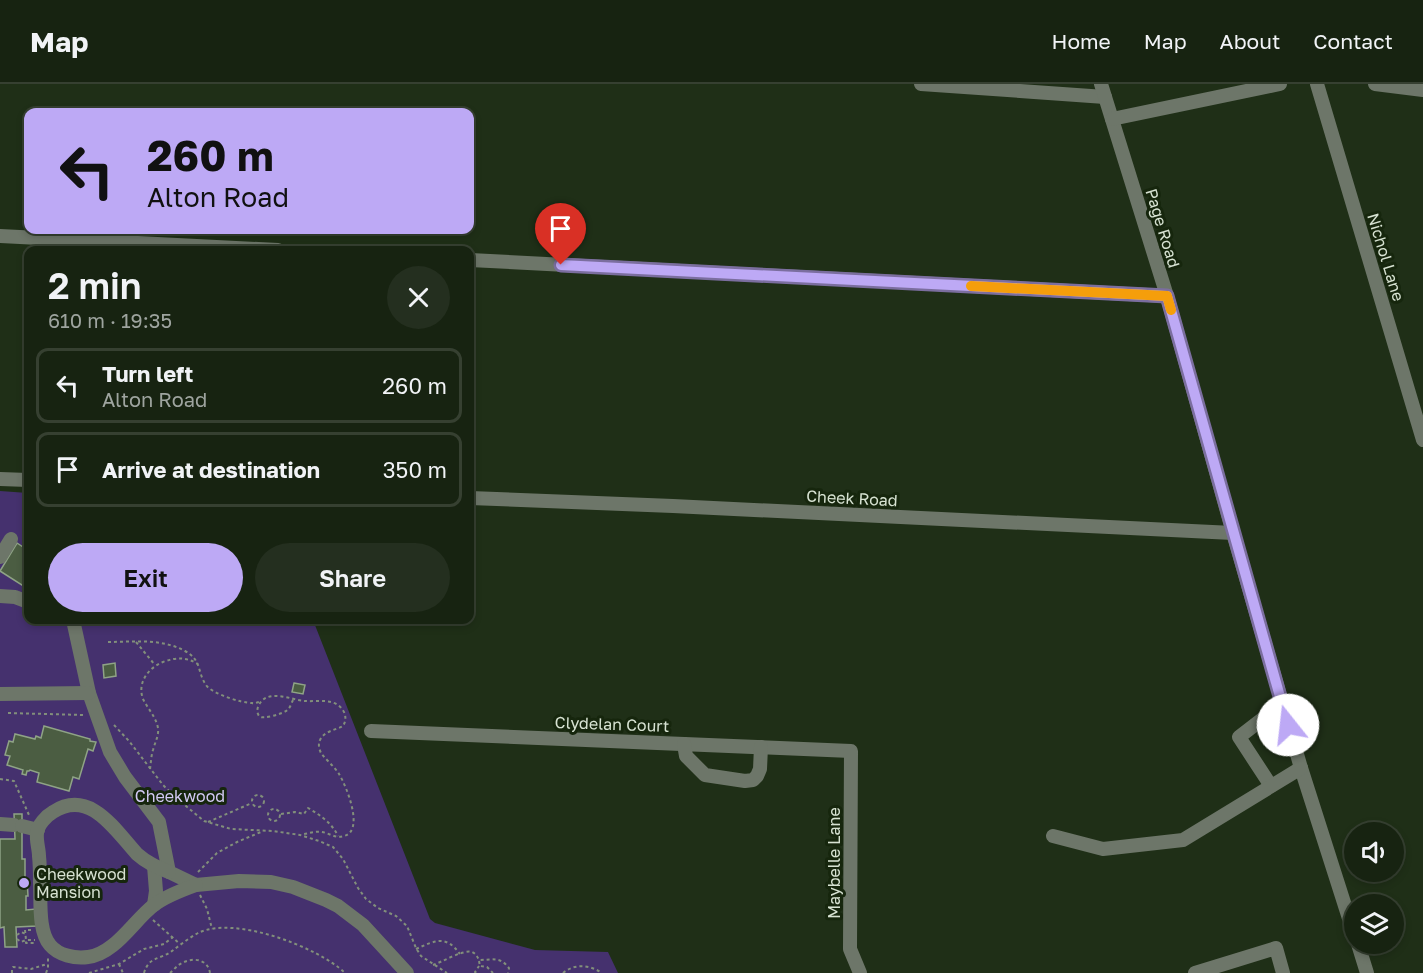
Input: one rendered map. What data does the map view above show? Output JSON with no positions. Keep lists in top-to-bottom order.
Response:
{
  "streets": {
    "street": [
      "Page Road",
      "Nichol Lane",
      "Cheek Road",
      "Clydelan Court",
      "Maybelle Lane"
    ]
  },
  "crossings": [
    ["Page Road", "Cheek Road"],
    ["Clydelan Court", "Maybelle Lane"]
  ],
  "parks": ["Cheekwood"],
  "places": ["Cheekwood Mansion"],
  "page": {
    "header": "Map",
    "nav": [
      "Home",
      "Map",
      "About",
      "Contact"
    ],
    "turn": ["260 m", "Alton Road"],
    "heading": ["2 min", "610 m · 19:35"],
    "list": [
      {
        "name": "Turn left",
        "note": "Alton Road",
        "value": "260 m"
      },
      {
        "name": "Arrive at destination",
        "value": "350 m"
      }
    ],
    "buttons": ["Exit", "Share"]
  }
}
